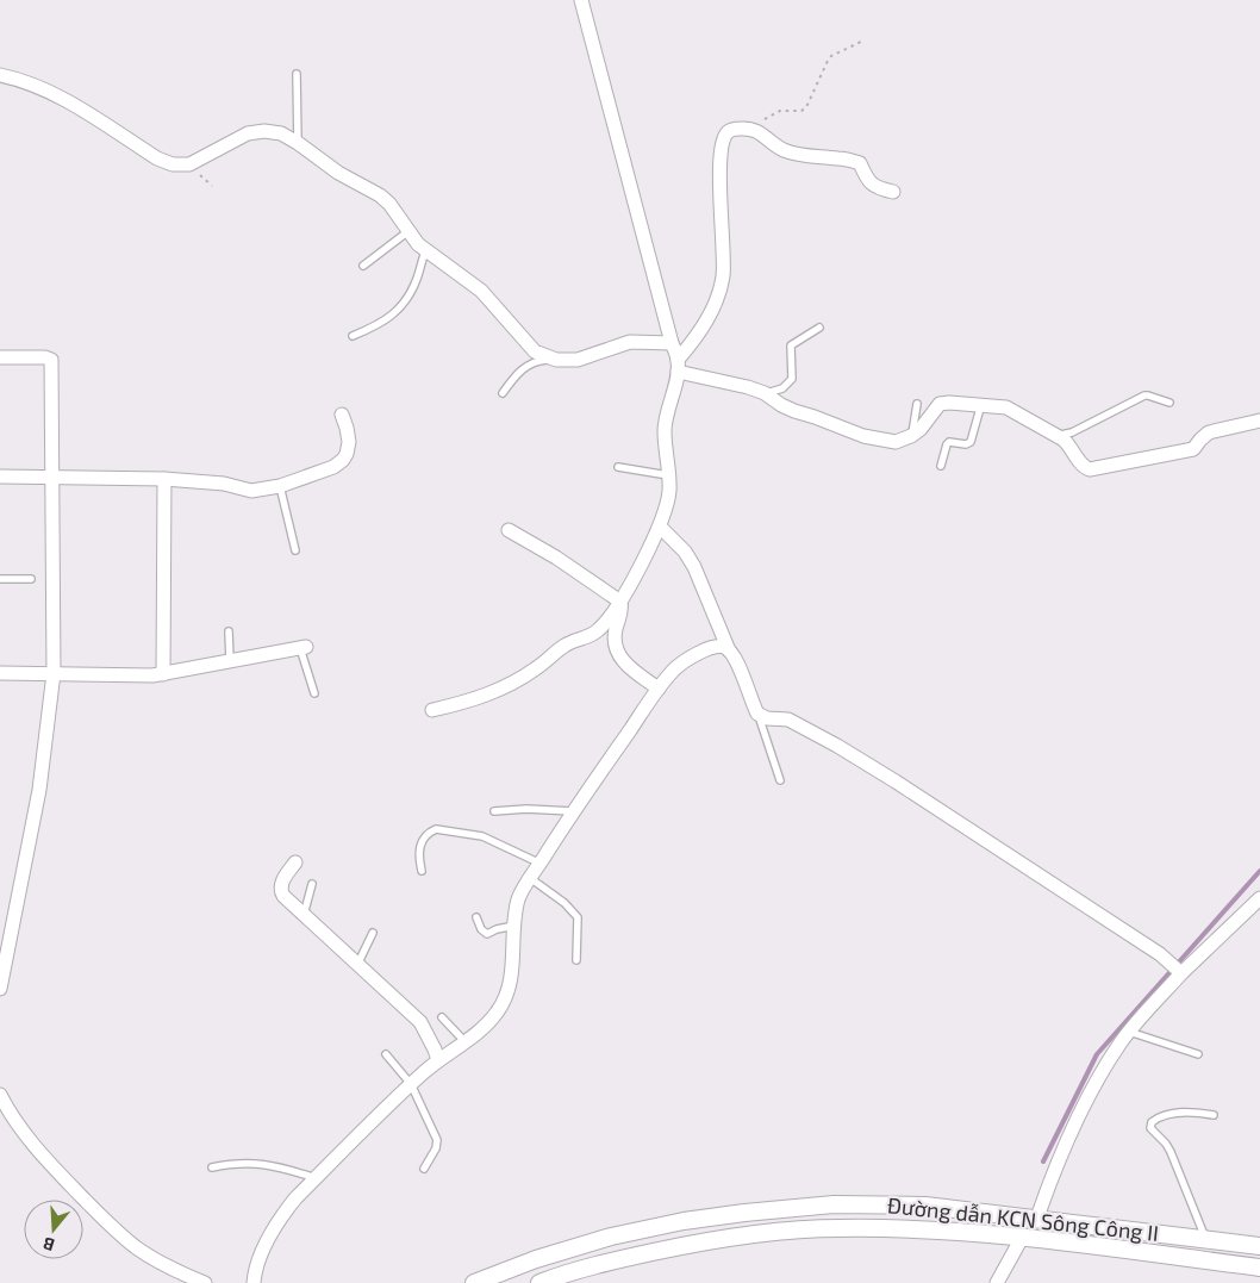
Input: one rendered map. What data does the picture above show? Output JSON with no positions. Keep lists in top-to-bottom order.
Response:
{
  "streets": {
    "street": ["Đường dẫn KCN Sông Công II"]
  },
  "north": "bottom"
}
